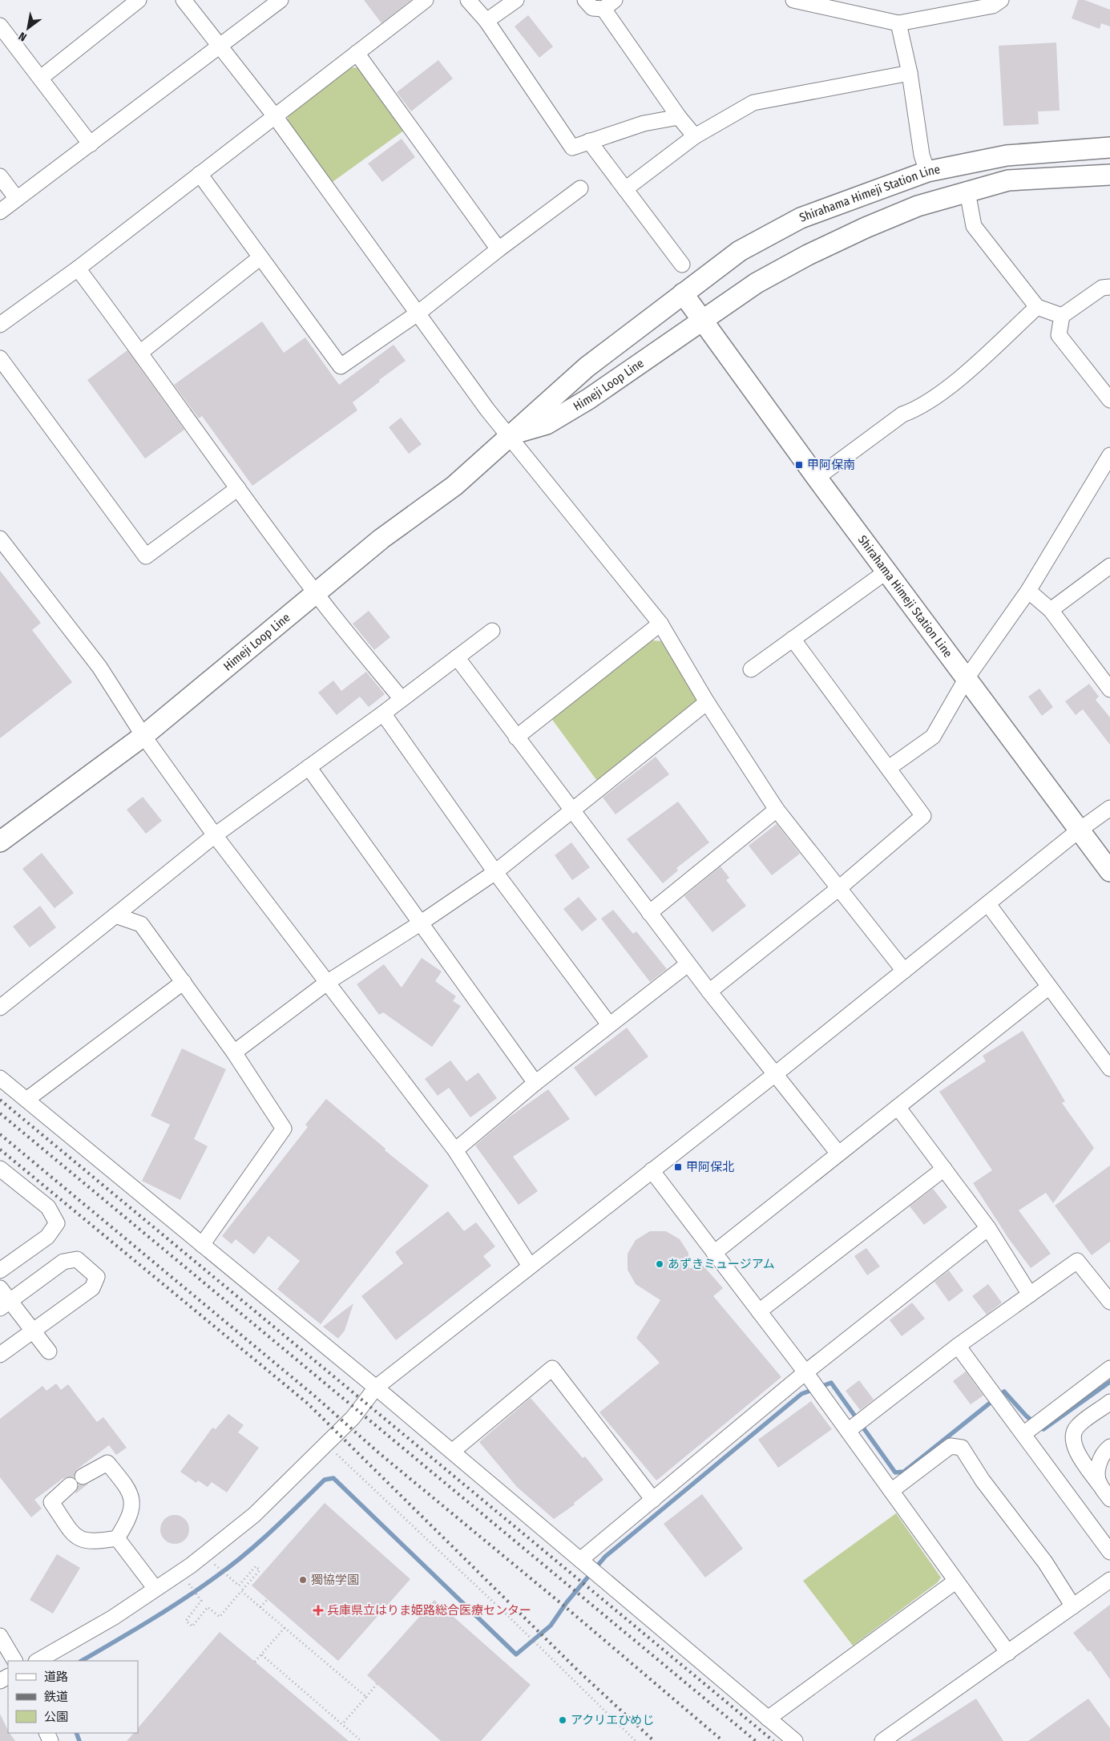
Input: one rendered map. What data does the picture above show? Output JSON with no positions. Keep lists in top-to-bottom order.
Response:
{
  "streets": {
    "main road": ["Shirahama Himeji Station Line", "Himeji Loop Line"]
  },
  "crossings": [
    ["Shirahama Himeji Station Line", "Himeji Loop Line"]
  ],
  "places": {
    "transit": ["甲阿保南", "甲阿保北"],
    "other": ["あずきミュージアム", "獨協学園", "アクリエひめじ"],
    "health": ["兵庫県立はりま姫路総合医療センター"]
  },
  "legend": ["道路", "鉄道", "公園"],
  "north": "bottom left"
}
